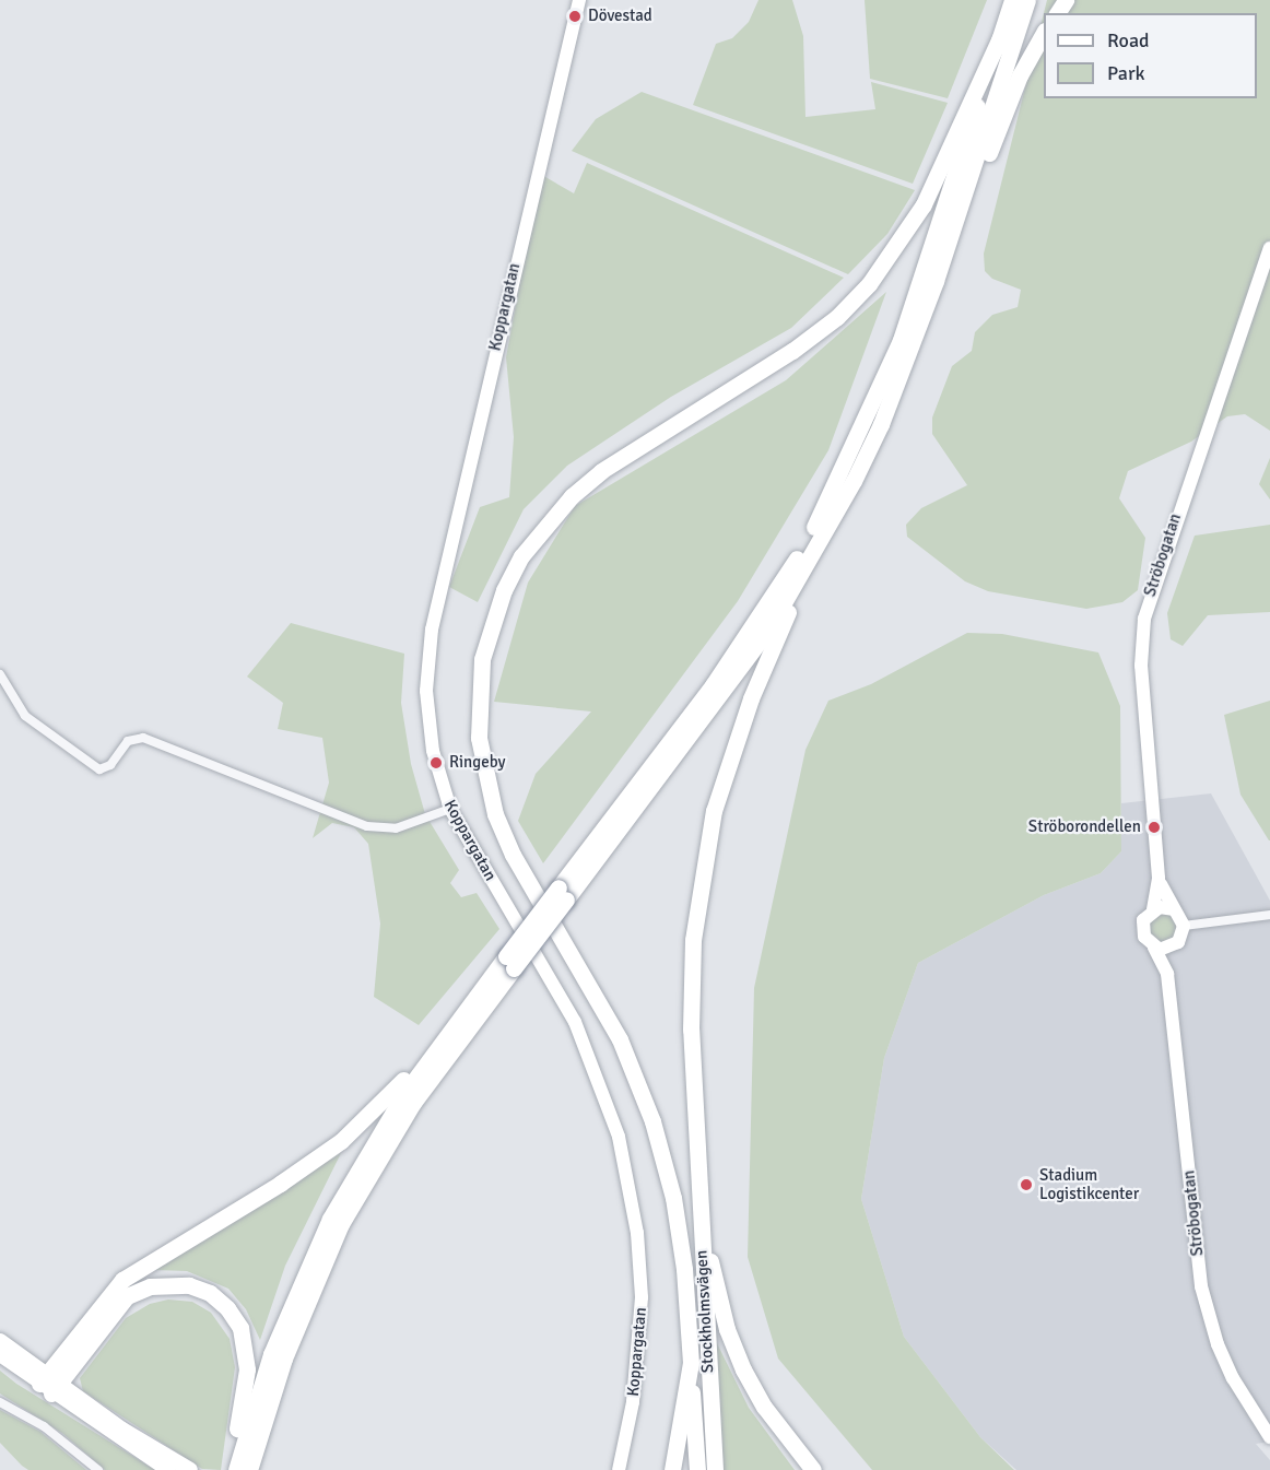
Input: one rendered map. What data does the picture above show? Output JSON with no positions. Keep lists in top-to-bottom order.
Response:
{
  "streets": {
    "highway": ["Stockholmsvägen"],
    "street": ["Koppargatan", "Ströbogatan"]
  },
  "places": [
    "Dövestad",
    "Ringeby",
    "Ströborondellen",
    "Stadium Logistikcenter"
  ],
  "legend": ["Road", "Park"]
}
